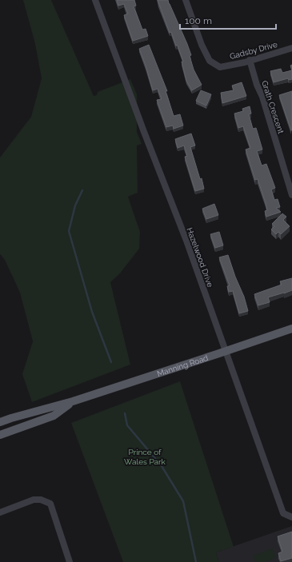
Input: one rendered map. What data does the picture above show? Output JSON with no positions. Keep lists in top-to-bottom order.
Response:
{
  "streets": {
    "main road": ["Manning Road"],
    "street": ["Gadsby Drive", "Grath Crescent", "Hazelwood Drive"]
  },
  "crossings": [
    ["Gadsby Drive", "Grath Crescent"],
    ["Hazelwood Drive", "Manning Road"]
  ],
  "parks": ["Prince of Wales Park"],
  "scale_bar": "100 m"
}
